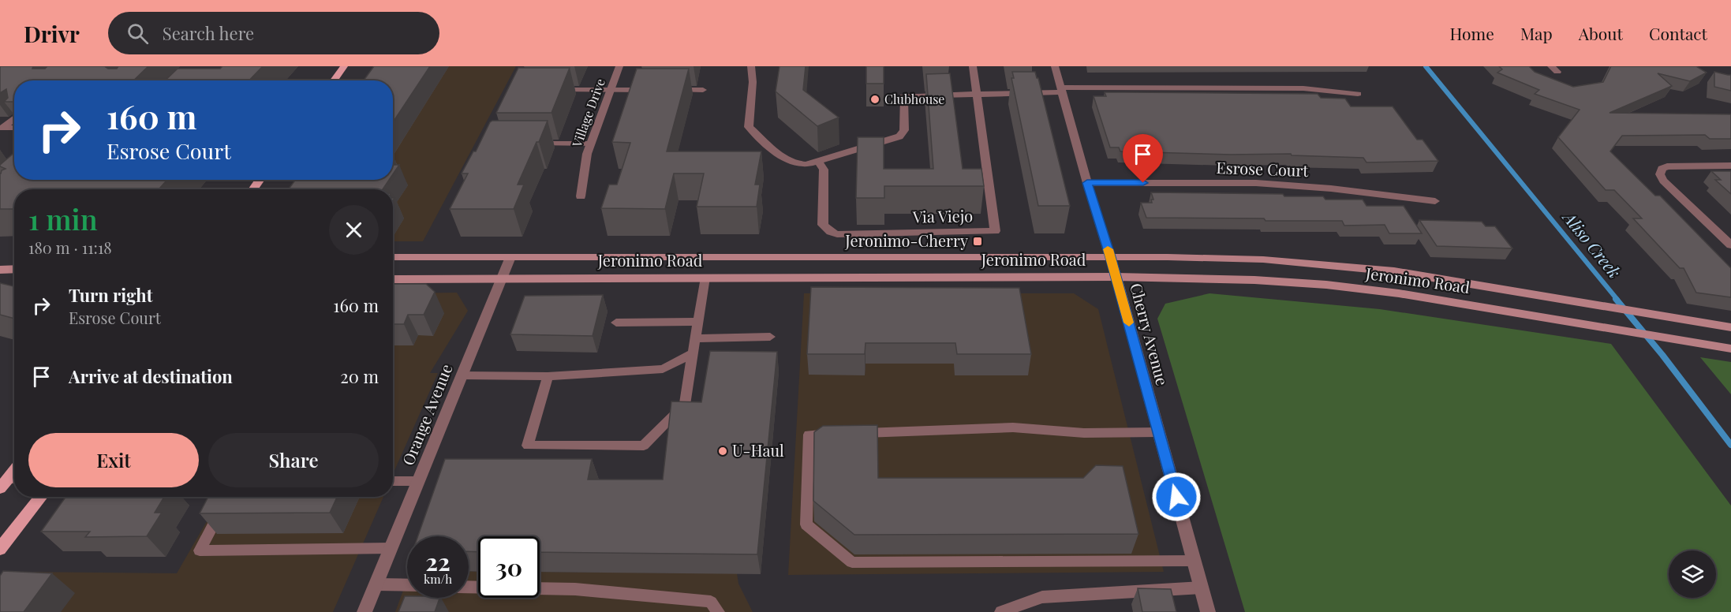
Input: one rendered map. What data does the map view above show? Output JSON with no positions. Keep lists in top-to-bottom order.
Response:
{
  "streets": {
    "main road": ["Jeronimo Road"],
    "street": [
      "Village Drive",
      "Esrose Court",
      "Via Viejo",
      "Cherry Avenue",
      "Orange Avenue"
    ]
  },
  "crossings": [
    ["Esrose Court", "Cherry Avenue"],
    ["Jeronimo Road", "Cherry Avenue"],
    ["Jeronimo Road", "Orange Avenue"]
  ],
  "water": ["Aliso Creek"],
  "places": {
    "other": ["Clubhouse", "U-Haul"],
    "transit": ["Jeronimo-Cherry"]
  },
  "page": {
    "header": "Drivr",
    "search": "Search here",
    "nav": [
      "Home",
      "Map",
      "About",
      "Contact"
    ],
    "turn": ["160 m", "Esrose Court"],
    "heading": ["1 min", "180 m · 11:18"],
    "list": [
      {
        "name": "Turn right",
        "note": "Esrose Court",
        "value": "160 m"
      },
      {
        "name": "Arrive at destination",
        "value": "20 m"
      }
    ],
    "buttons": ["Exit", "Share"],
    "speed": "22 km/h",
    "limit": "30"
  }
}
